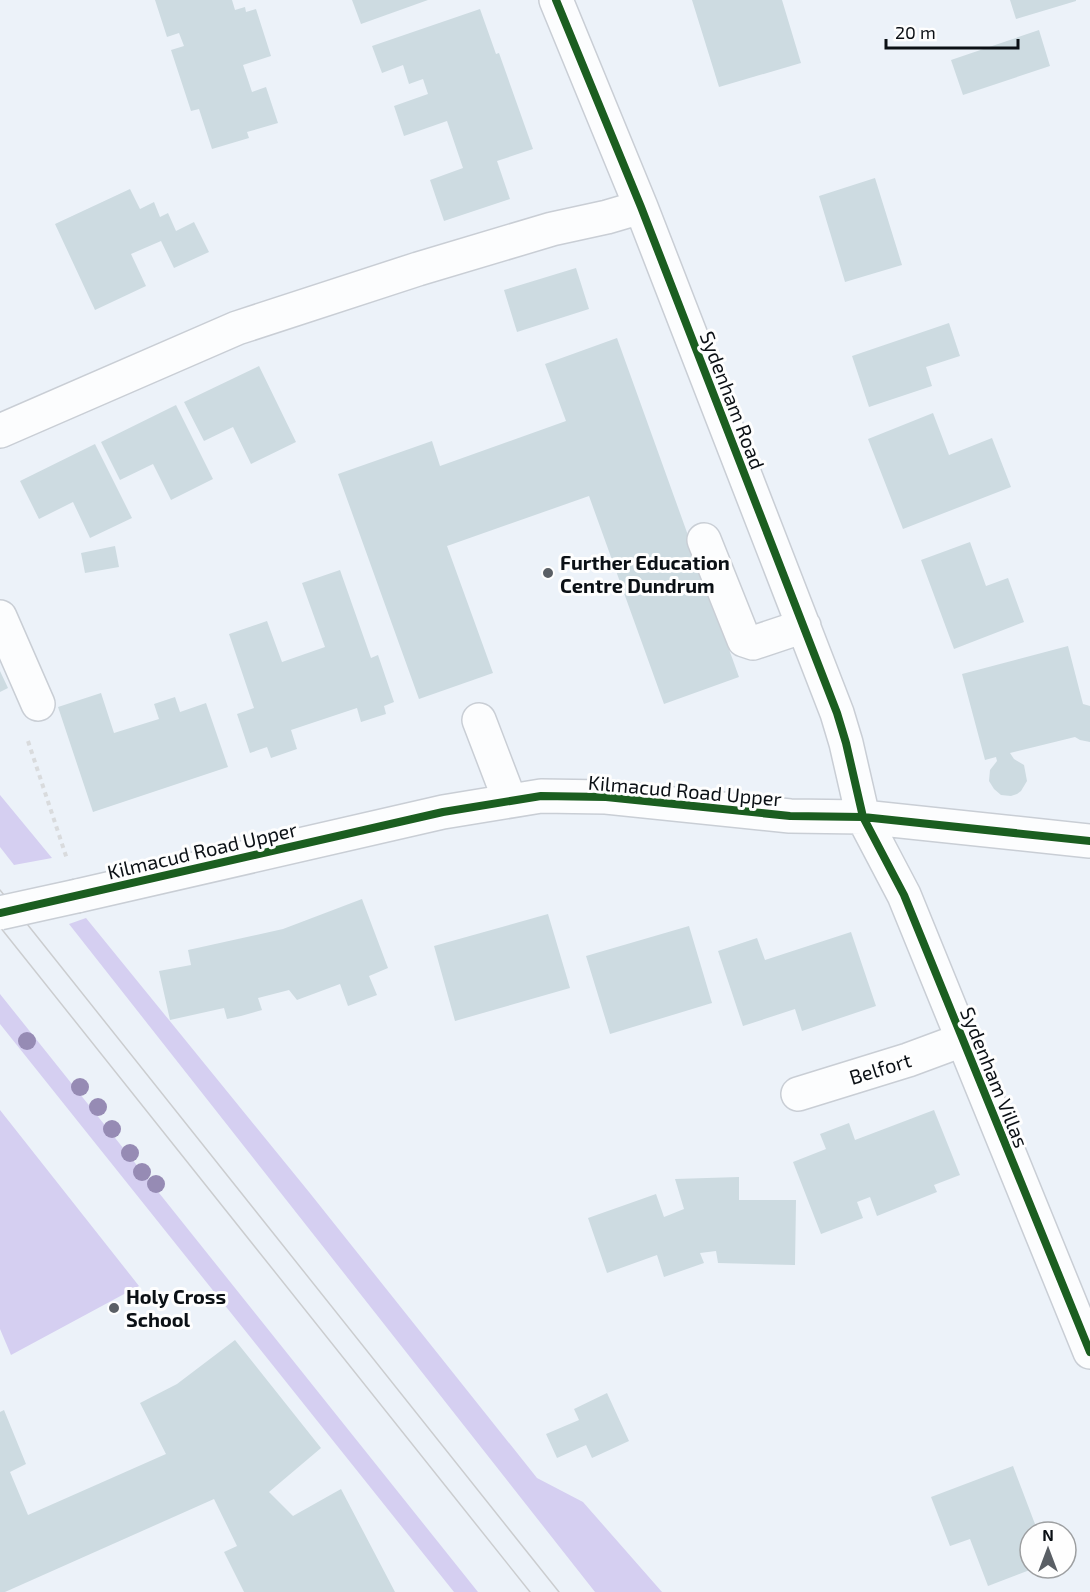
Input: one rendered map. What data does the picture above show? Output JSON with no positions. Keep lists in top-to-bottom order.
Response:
{
  "streets": {
    "street": [
      "Sydenham Road",
      "Kilmacud Road Upper",
      "Belfort",
      "Sydenham Villas"
    ]
  },
  "crossings": [
    ["Sydenham Road", "Kilmacud Road Upper"],
    ["Sydenham Road", "Sydenham Villas"],
    ["Kilmacud Road Upper", "Sydenham Villas"],
    ["Belfort", "Sydenham Villas"]
  ],
  "places": ["Further Education Centre Dundrum", "Holy Cross School"],
  "scale_bar": "20 m",
  "north": "top"
}
